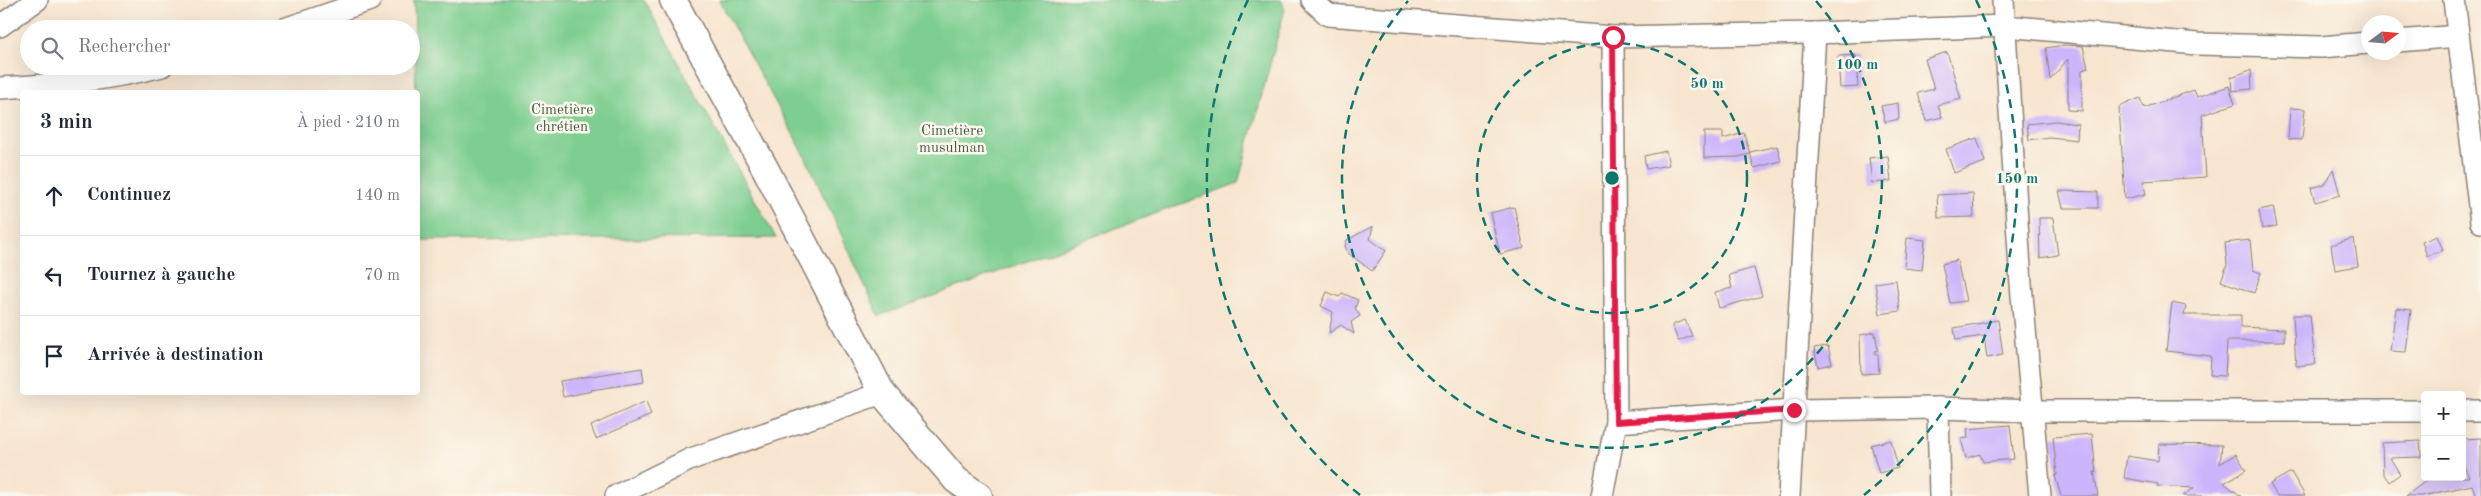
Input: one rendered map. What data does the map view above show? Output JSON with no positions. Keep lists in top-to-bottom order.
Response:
{
  "parks": ["Cimetière chrétien", "Cimetière musulman"],
  "north": "right",
  "page": {
    "search": "Rechercher",
    "heading": ["3 min", "À pied · 210 m"],
    "list": [
      ["Continuez", "140 m"],
      ["Tournez à gauche", "70 m"],
      "Arrivée à destination"
    ],
    "map_buttons": ["+", "−"]
  },
  "rings": ["100 m", "50 m", "150 m"]
}
